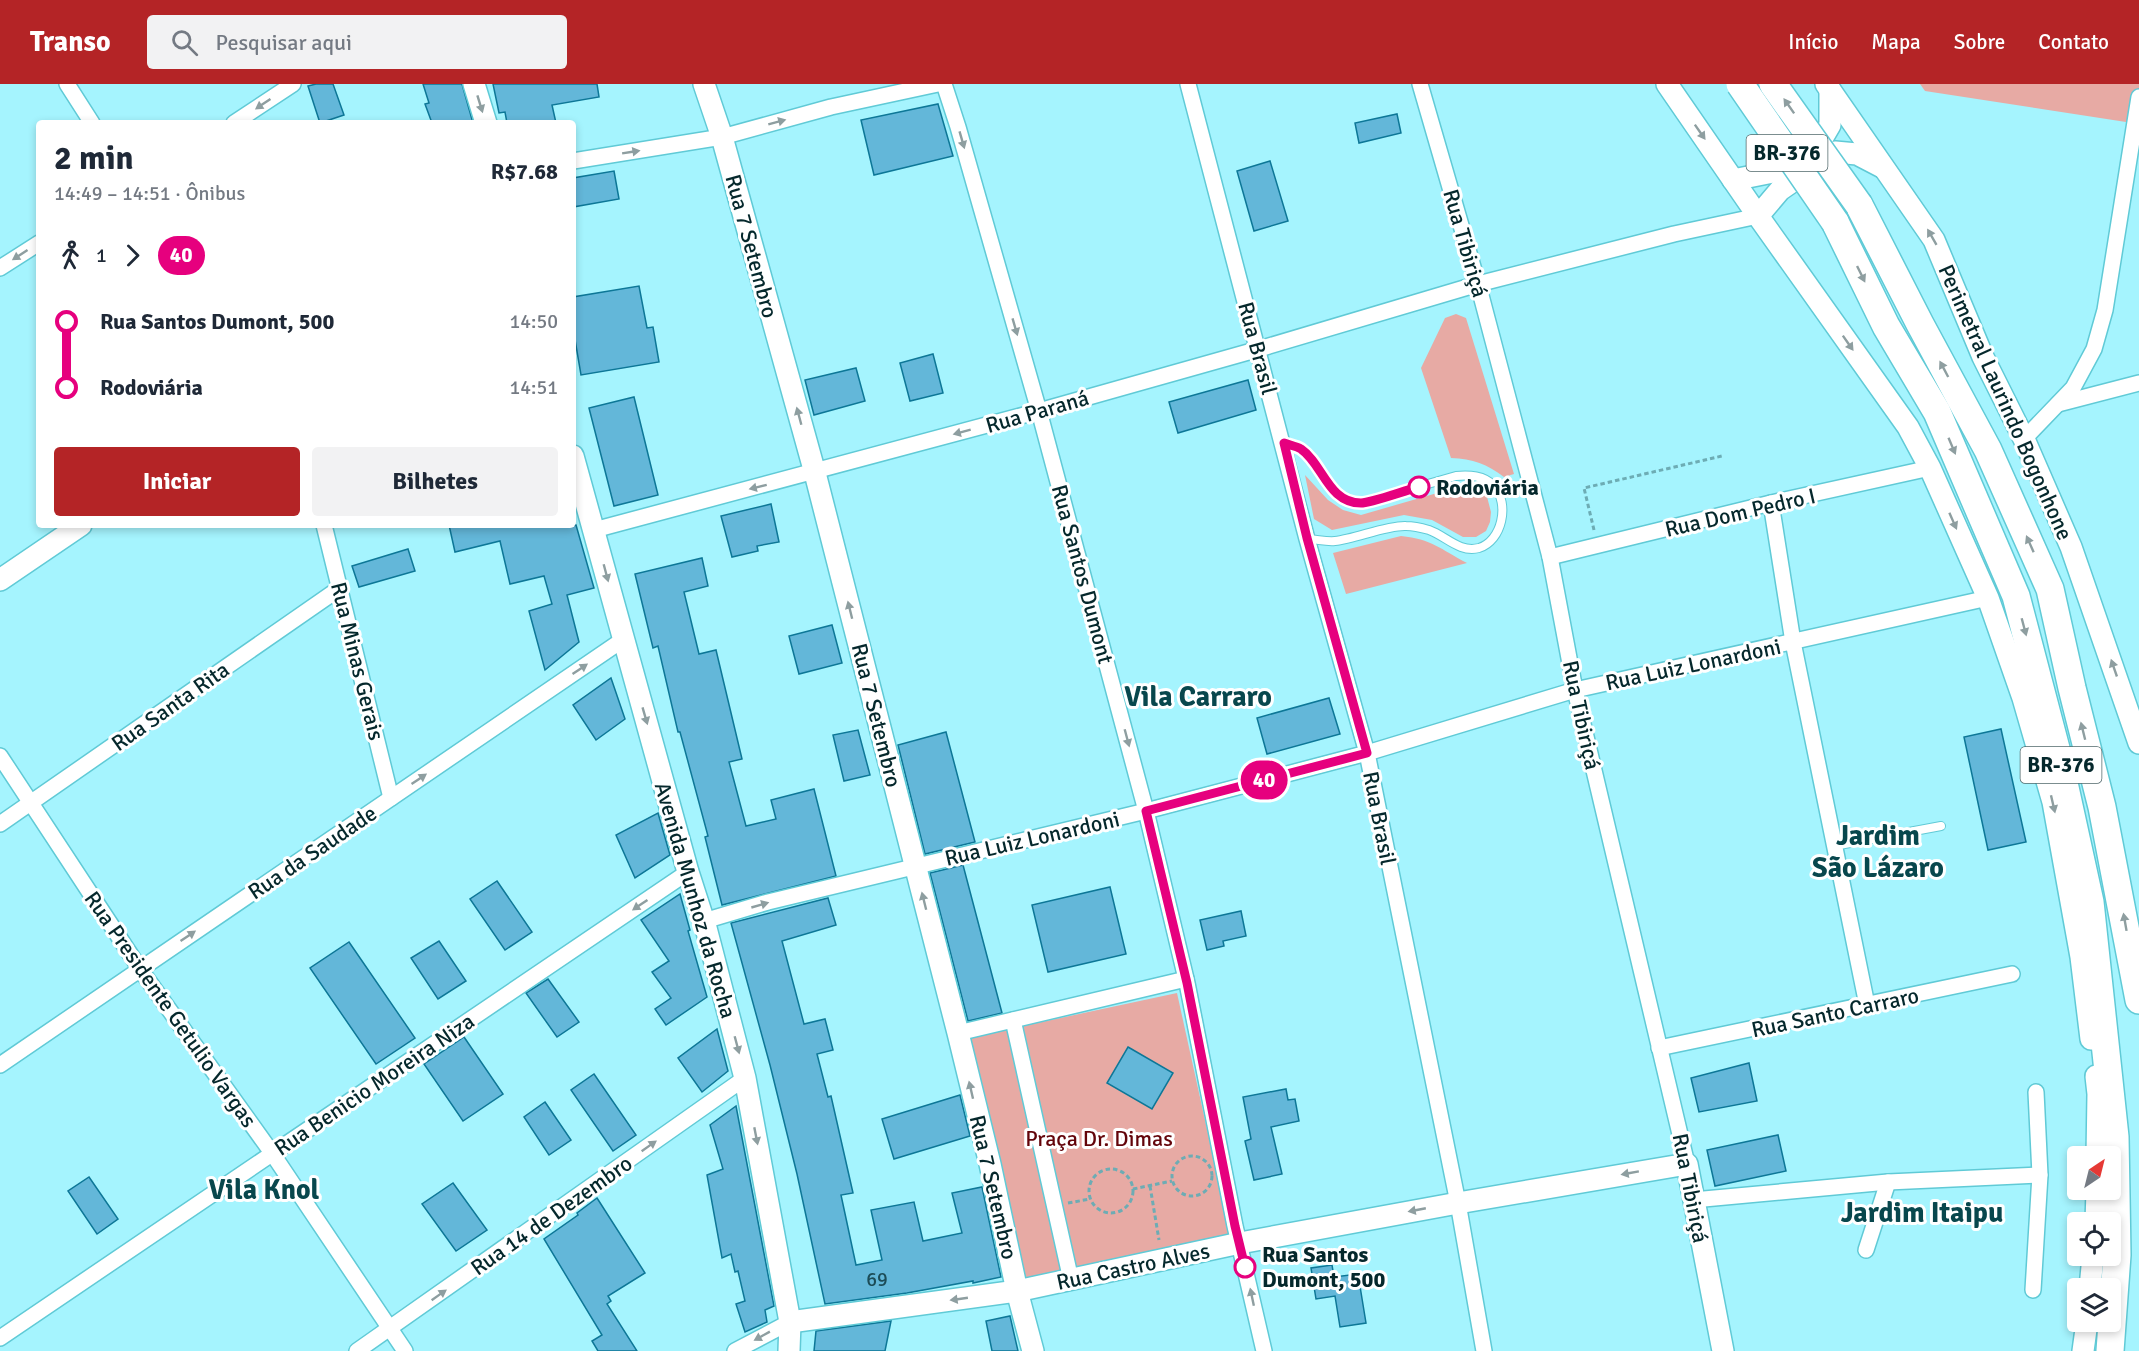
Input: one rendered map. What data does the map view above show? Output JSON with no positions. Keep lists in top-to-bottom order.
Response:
{
  "streets": {
    "highway": ["BR-376"],
    "main road": [
      "Rua Tibiriçá",
      "Rua 7 Setembro",
      "Perimetral Laurindo Bogonhone",
      "Avenida Munhoz da Rocha",
      "Rua Castro Alves"
    ],
    "street": [
      "Rua Brasil",
      "Rua Paraná",
      "Rua Dom Pedro I",
      "Rua Santos Dumont",
      "Rua Minas Gerais",
      "Rua Luiz Lonardoni",
      "Rua Santa Rita",
      "Rua da Saudade",
      "Rua Presidente Getulio Vargas",
      "Rua Santo Carraro",
      "Rua Benicio Moreira Niza",
      "Rua 14 de Dezembro"
    ]
  },
  "crossings": [
    ["Rua Tibiriçá", "Rua Paraná"],
    ["Rua Tibiriçá", "Rua Dom Pedro I"],
    ["Rua Tibiriçá", "Rua Luiz Lonardoni"],
    ["Rua Tibiriçá", "Rua Santo Carraro"],
    ["Rua Tibiriçá", "Rua Castro Alves"],
    ["Rua 7 Setembro", "Rua Paraná"],
    ["Rua 7 Setembro", "Rua Luiz Lonardoni"],
    ["Rua 7 Setembro", "Rua Castro Alves"],
    ["Rua Brasil", "Rua Paraná"],
    ["Rua Brasil", "Rua Luiz Lonardoni"],
    ["Rua Brasil", "Rua Castro Alves"],
    ["Rua Paraná", "Rua Santos Dumont"],
    ["Rua Paraná", "Avenida Munhoz da Rocha"],
    ["Rua Santos Dumont", "Rua Luiz Lonardoni"],
    ["Rua Santos Dumont", "Rua Castro Alves"],
    ["Rua Minas Gerais", "Rua Santa Rita"],
    ["Rua Minas Gerais", "Rua da Saudade"],
    ["Rua Luiz Lonardoni", "Avenida Munhoz da Rocha"],
    ["Rua Santa Rita", "Rua Presidente Getulio Vargas"],
    ["Rua da Saudade", "Avenida Munhoz da Rocha"],
    ["Rua da Saudade", "Rua Presidente Getulio Vargas"],
    ["Avenida Munhoz da Rocha", "Rua Benicio Moreira Niza"],
    ["Avenida Munhoz da Rocha", "Rua 14 de Dezembro"],
    ["Avenida Munhoz da Rocha", "Rua Castro Alves"],
    ["Rua Presidente Getulio Vargas", "Rua Benicio Moreira Niza"],
    ["Rua Presidente Getulio Vargas", "Rua 14 de Dezembro"]
  ],
  "one_way": [
    "Rua 7 Setembro",
    "Rua Paraná",
    "Rua da Saudade",
    "Avenida Munhoz da Rocha",
    "Rua Benicio Moreira Niza",
    "Rua 14 de Dezembro",
    "Rua Castro Alves"
  ],
  "districts": [
    "Vila Carraro",
    "Jardim São Lázaro",
    "Vila Knol",
    "Jardim Itaipu"
  ],
  "parks": ["Praça Dr. Dimas"],
  "places": ["Rodoviária", "Rua Santos Dumont, 500"],
  "lines": ["bus line 40"],
  "house_numbers": ["69"],
  "north": "top right",
  "page": {
    "header": "Transo",
    "search": "Pesquisar aqui",
    "nav": [
      "Início",
      "Mapa",
      "Sobre",
      "Contato"
    ],
    "on_map": "40",
    "heading": ["2 min", "14:49 – 14:51 · Ônibus", "R$7.68"],
    "legs": ["1", "40"],
    "list": [
      {
        "name": "Rua Santos Dumont, 500",
        "value": "14:50"
      },
      {
        "name": "Rodoviária",
        "value": "14:51"
      }
    ],
    "buttons": ["Iniciar", "Bilhetes"]
  }
}
